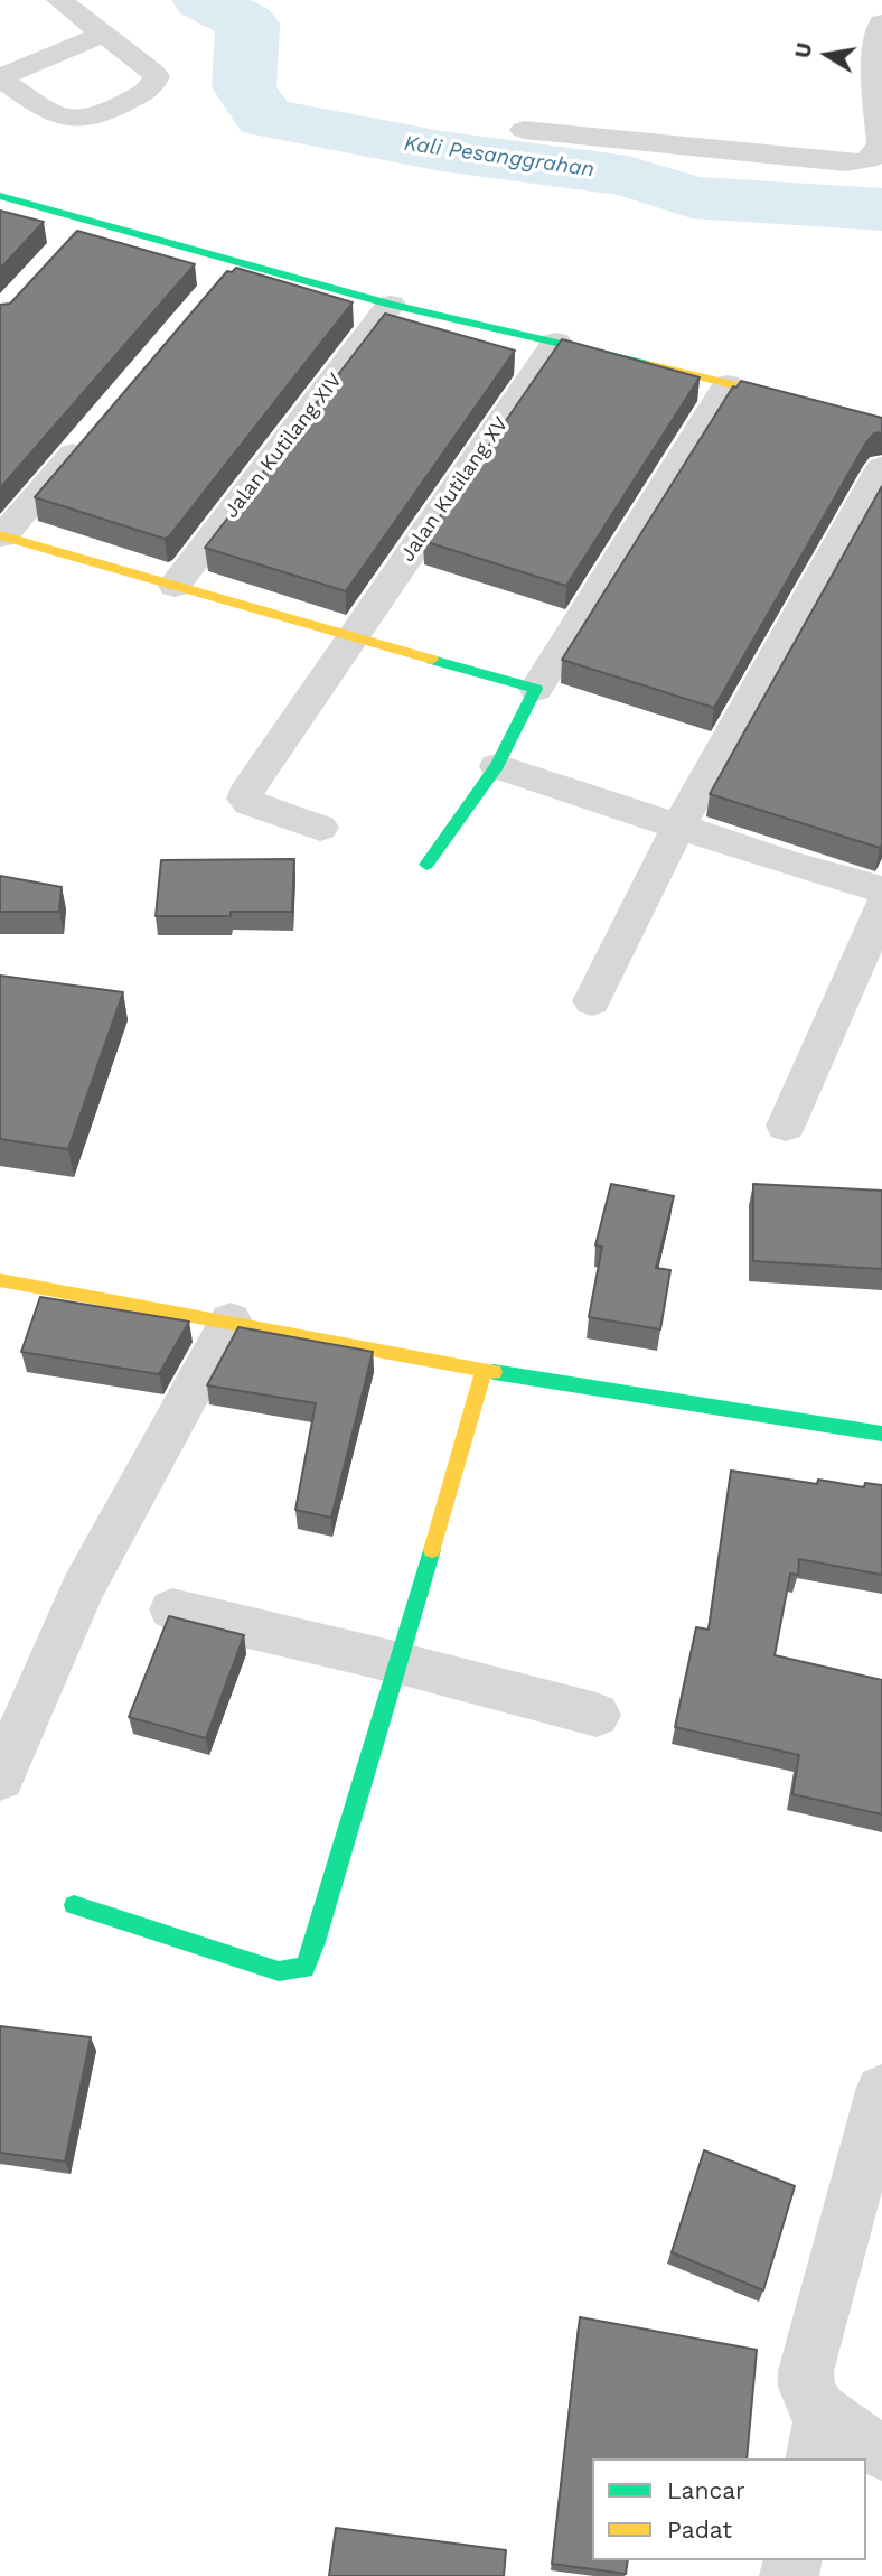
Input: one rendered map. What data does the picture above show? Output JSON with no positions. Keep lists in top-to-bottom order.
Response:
{
  "streets": {
    "street": ["Jalan Kutilang XIV", "Jalan Kutilang XV"]
  },
  "water": ["Kali Pesanggrahan"],
  "legend": ["Lancar", "Padat"],
  "north": "left"
}
